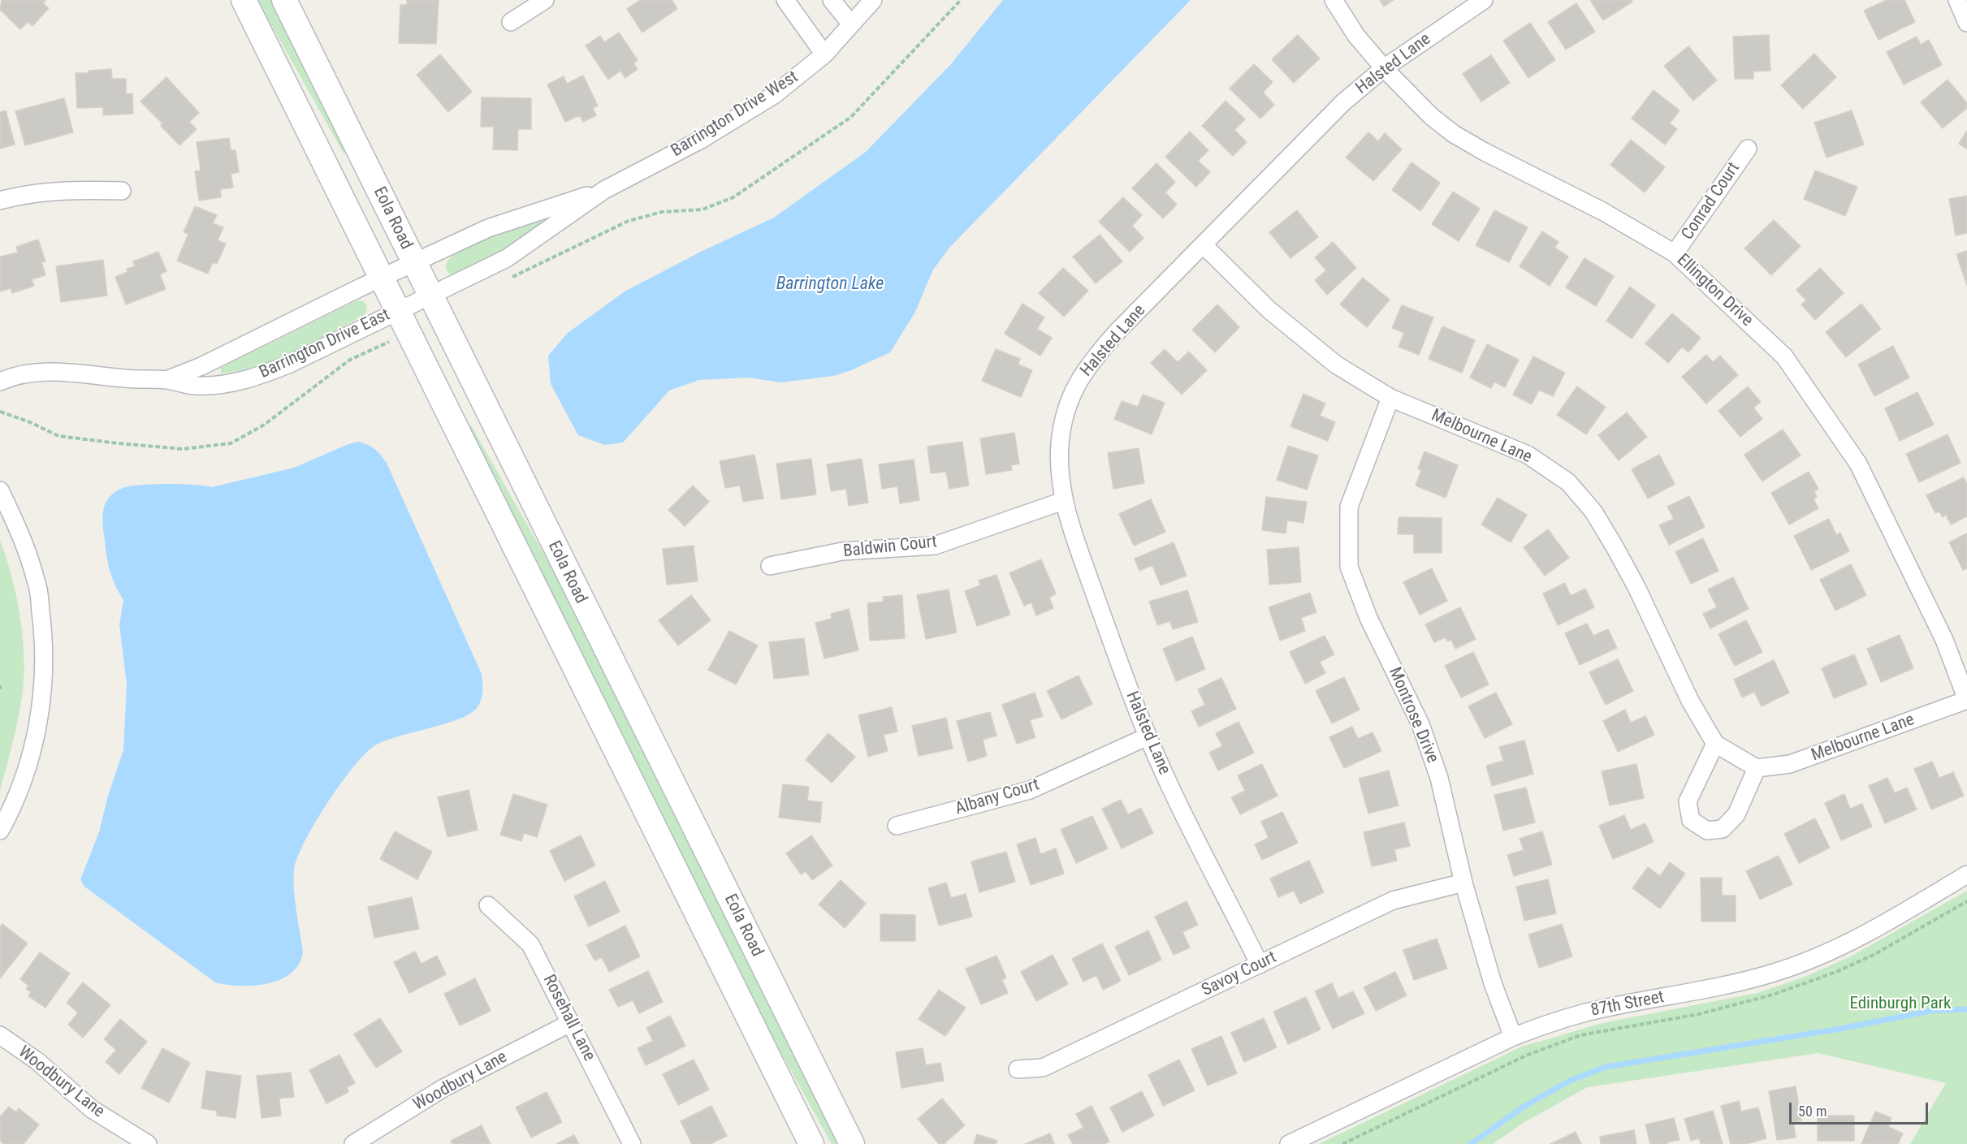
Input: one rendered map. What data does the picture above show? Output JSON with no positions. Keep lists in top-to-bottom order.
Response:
{
  "streets": {
    "street": [
      "Halsted Lane",
      "Barrington Drive West",
      "Conrad Court",
      "Eola Road",
      "Ellington Drive",
      "Barrington Drive East",
      "Melbourne Lane",
      "Baldwin Court",
      "Montrose Drive",
      "Albany Court",
      "Savoy Court",
      "87th Street",
      "Rosehall Lane",
      "Woodbury Lane"
    ]
  },
  "crossings": [
    ["Halsted Lane", "Ellington Drive"],
    ["Halsted Lane", "Melbourne Lane"],
    ["Halsted Lane", "Baldwin Court"],
    ["Halsted Lane", "Albany Court"],
    ["Halsted Lane", "Savoy Court"],
    ["Barrington Drive West", "Eola Road"],
    ["Barrington Drive West", "Barrington Drive East"],
    ["Conrad Court", "Ellington Drive"],
    ["Eola Road", "Barrington Drive East"],
    ["Ellington Drive", "Melbourne Lane"],
    ["Melbourne Lane", "Montrose Drive"],
    ["Montrose Drive", "Savoy Court"],
    ["Montrose Drive", "87th Street"],
    ["Rosehall Lane", "Woodbury Lane"]
  ],
  "water": ["Barrington Lake"],
  "parks": ["Edinburgh Park"],
  "scale_bar": "50 m"
}
